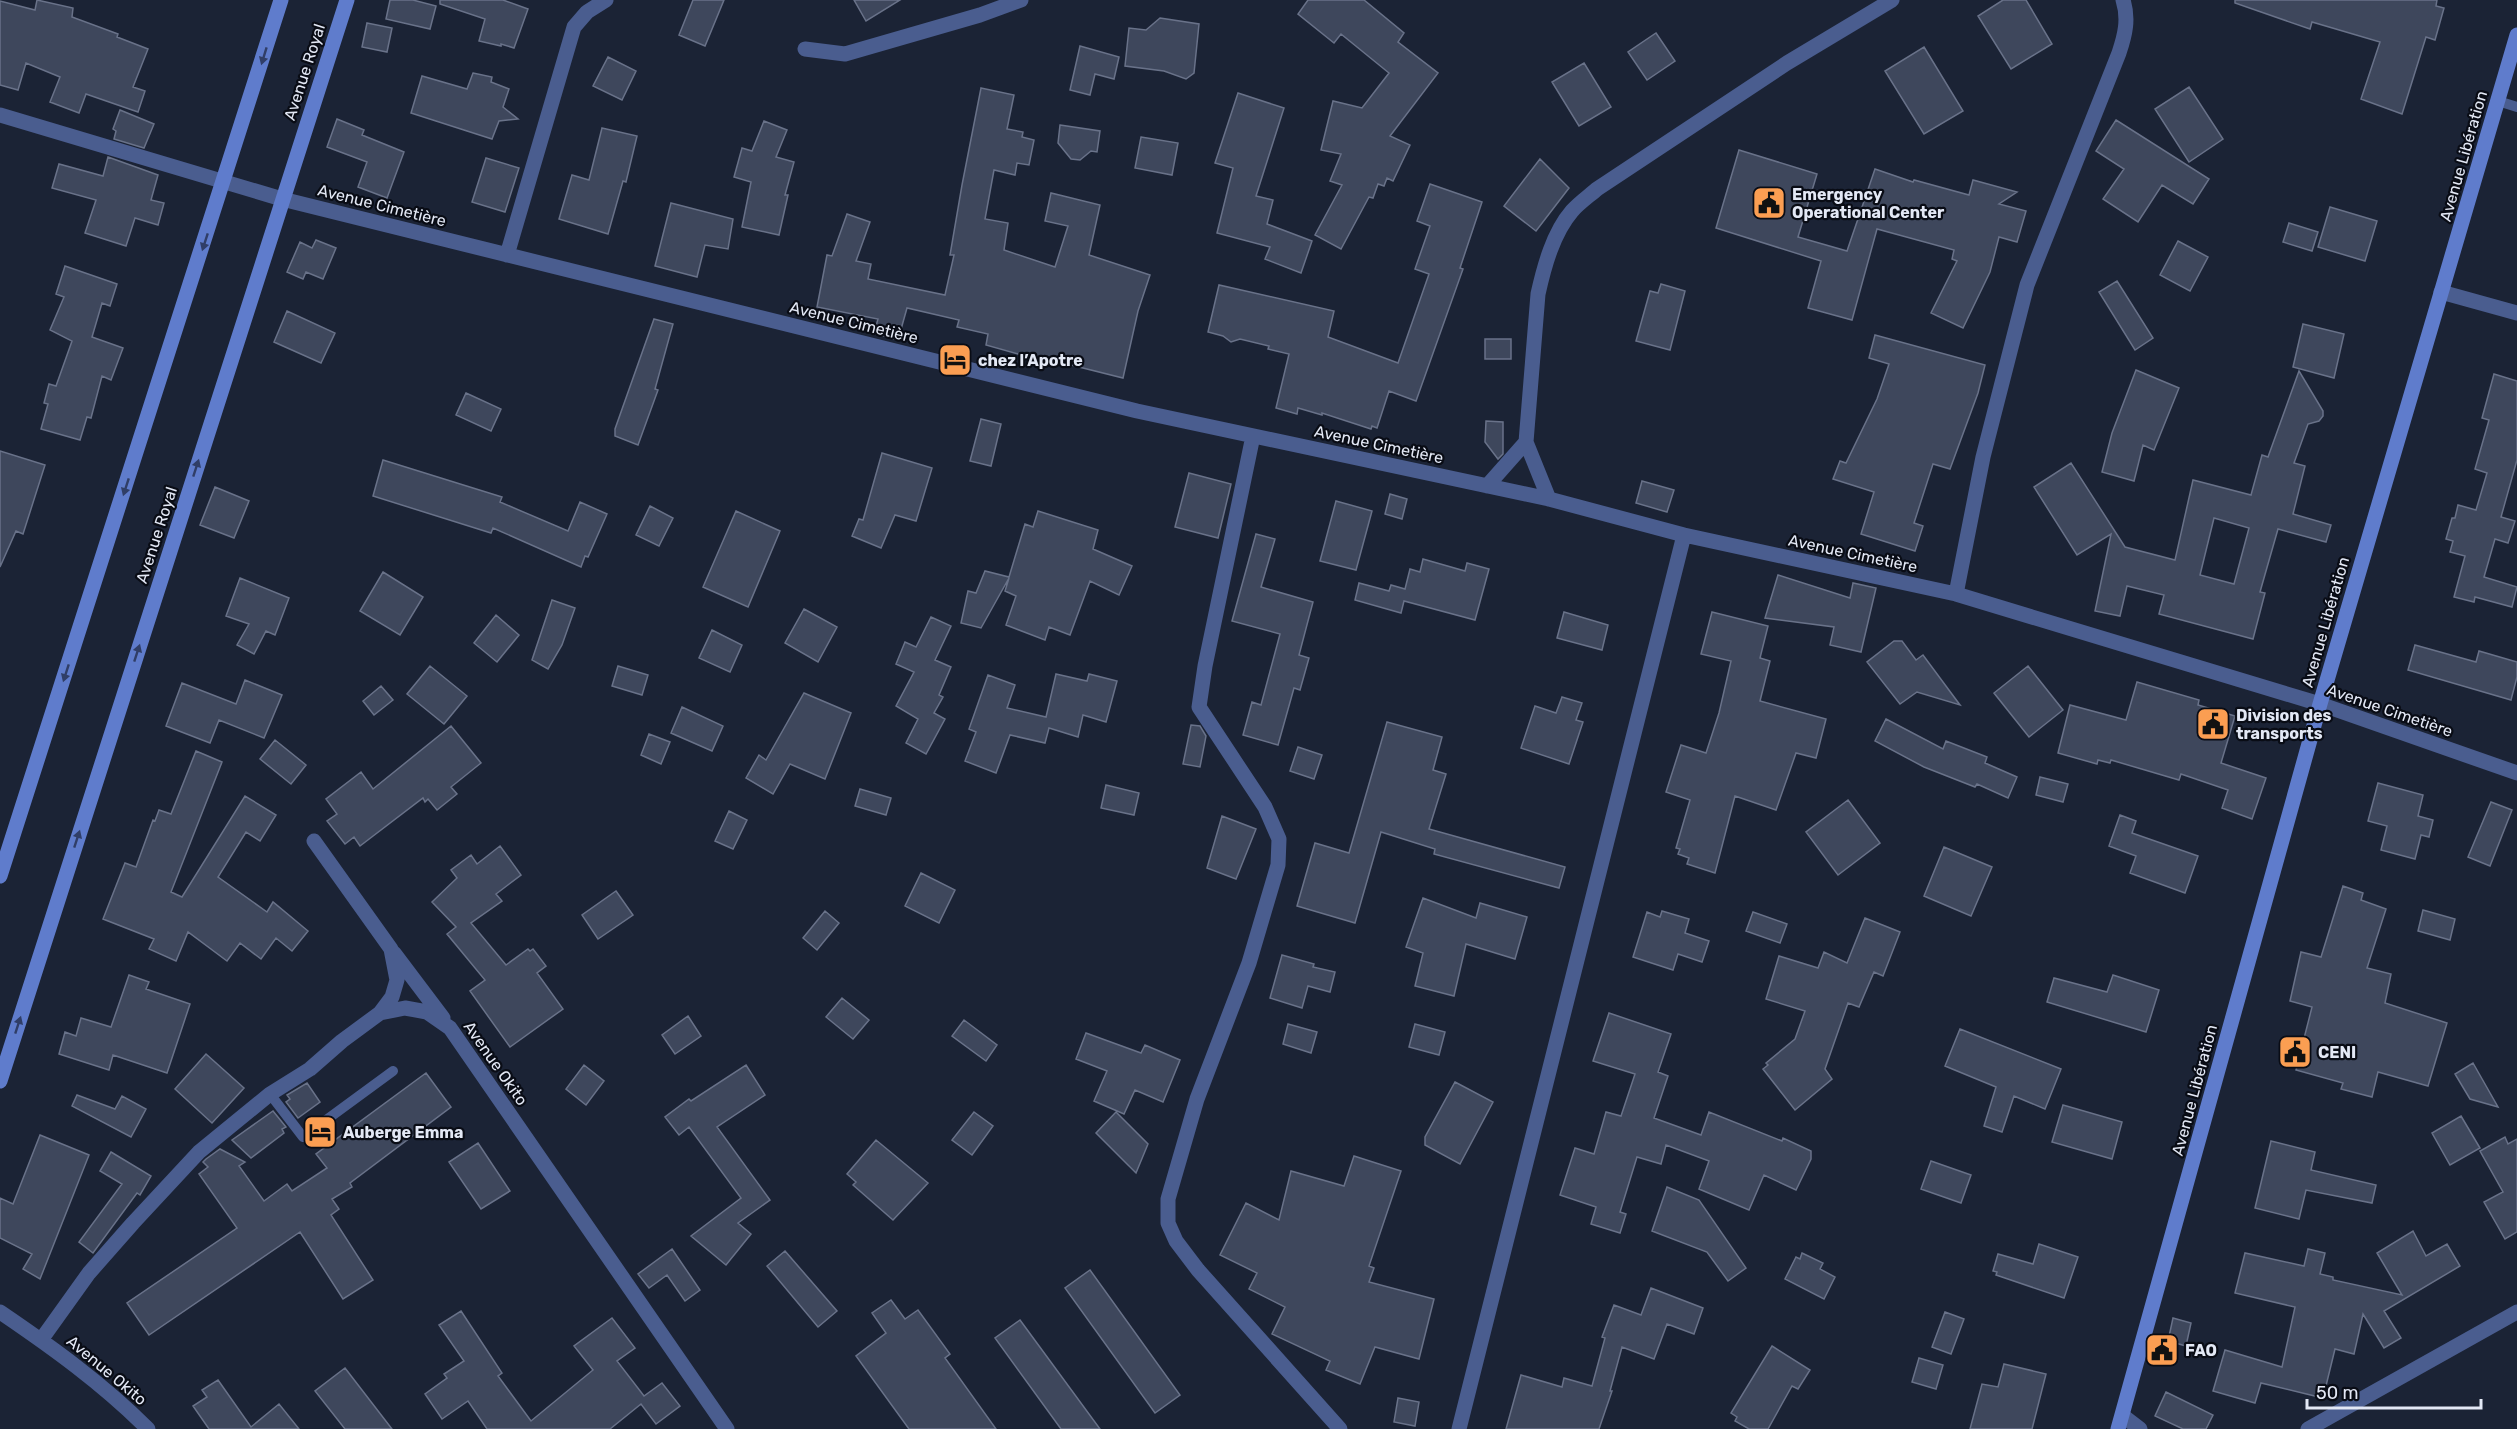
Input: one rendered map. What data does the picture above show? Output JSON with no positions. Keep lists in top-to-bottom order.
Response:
{
  "streets": {
    "street": [
      "Avenue Royal",
      "Avenue Libération",
      "Avenue Cimetière",
      "Avenue Okito"
    ]
  },
  "crossings": [
    ["Avenue Royal", "Avenue Cimetière"],
    ["Avenue Libération", "Avenue Cimetière"]
  ],
  "places": {
    "public building": [
      "Emergency Operational Center",
      "Division des transports",
      "CENI",
      "FAO"
    ],
    "hotel": ["chez l’Apotre", "Auberge Emma"]
  },
  "scale_bar": "50 m"
}
